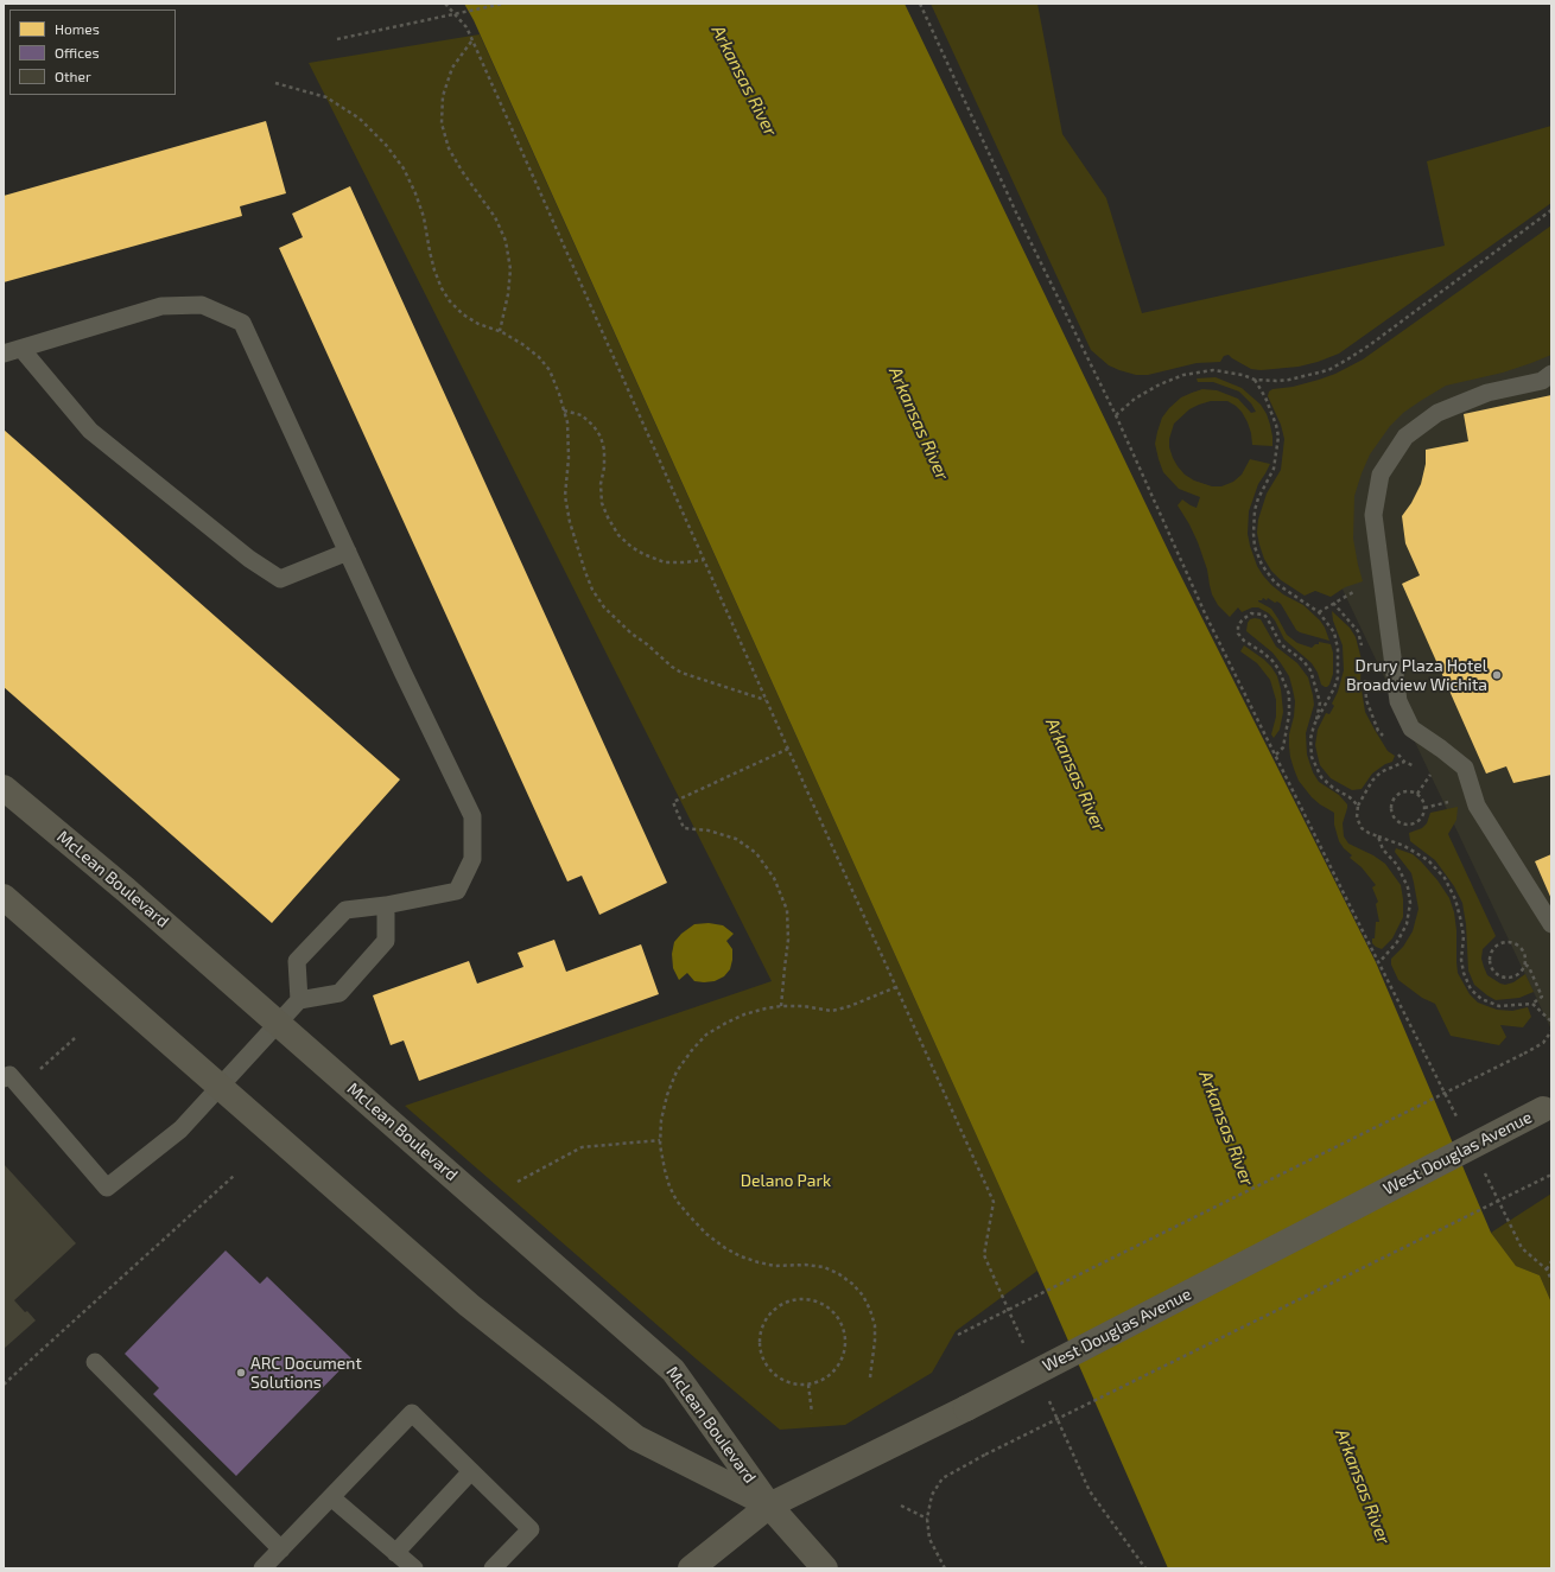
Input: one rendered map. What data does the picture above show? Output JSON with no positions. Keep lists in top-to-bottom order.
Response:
{
  "streets": {
    "main road": ["McLean Boulevard", "West Douglas Avenue"]
  },
  "crossings": [
    ["McLean Boulevard", "West Douglas Avenue"]
  ],
  "water": ["Arkansas River"],
  "parks": ["Delano Park"],
  "places": ["Drury Plaza Hotel Broadview Wichita", "ARC Document Solutions"],
  "legend": ["Homes", "Offices", "Other"]
}
